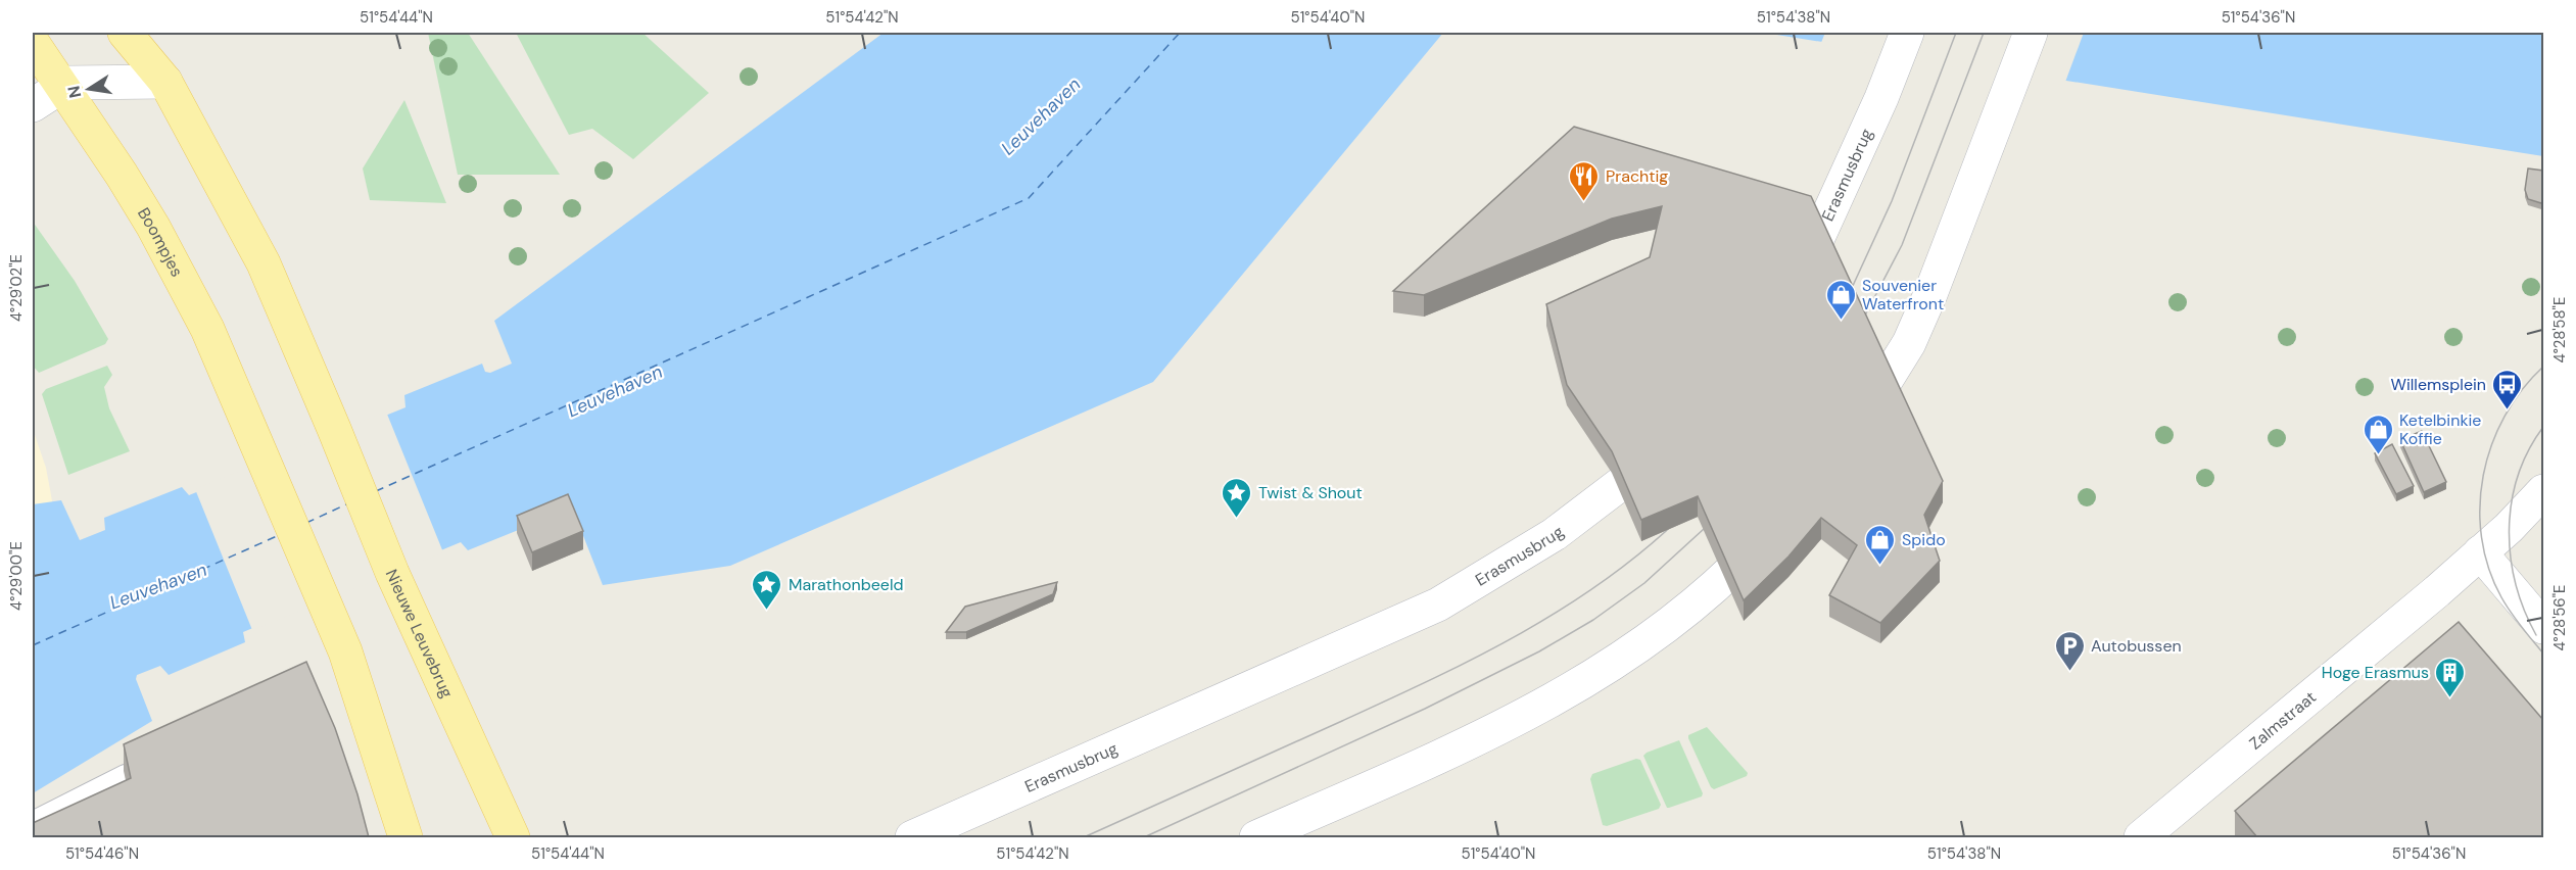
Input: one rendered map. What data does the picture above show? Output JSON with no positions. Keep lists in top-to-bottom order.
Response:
{
  "streets": {
    "main road": [
      "Erasmusbrug",
      "Boompjes",
      "Nieuwe Leuvebrug",
      "Zalmstraat"
    ]
  },
  "water": ["Leuvehaven"],
  "places": {
    "restaurant": ["Prachtig"],
    "shop": ["Souvenier Waterfront", "Ketelbinkie Koffie", "Spido"],
    "bus stop": ["Willemsplein"],
    "place": ["Twist & Shout", "Marathonbeeld"],
    "parking": ["Autobussen"],
    "building": ["Hoge Erasmus"]
  },
  "north": "left",
  "coordinates": [
    "51°54'44\"N",
    "51°54'42\"N",
    "51°54'40\"N",
    "51°54'38\"N",
    "51°54'36\"N",
    "4°29'02\"E",
    "4°28'58\"E",
    "4°29'00\"E",
    "4°28'56\"E",
    "51°54'46\"N"
  ]
}
